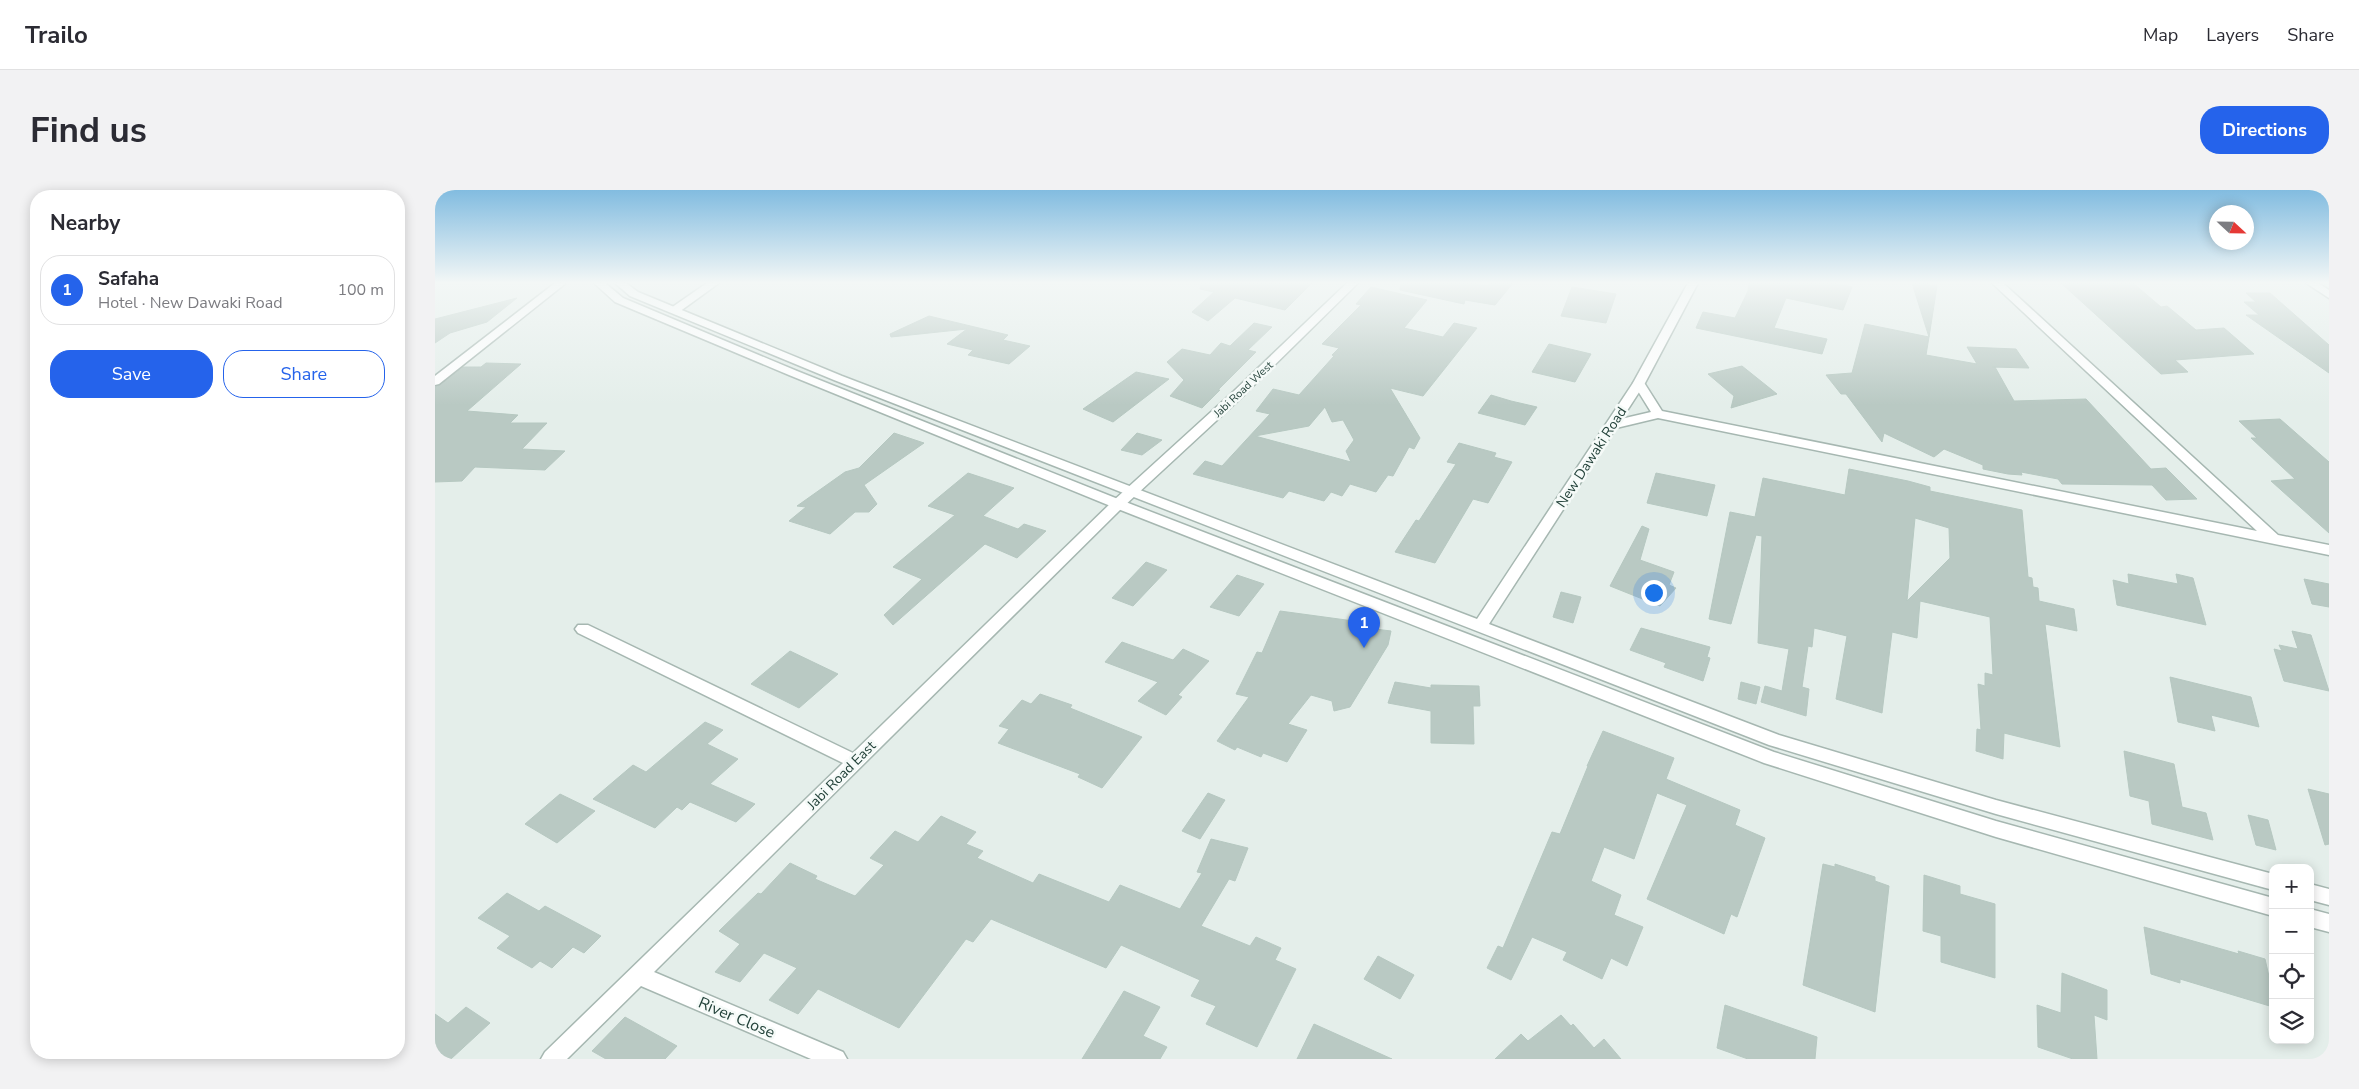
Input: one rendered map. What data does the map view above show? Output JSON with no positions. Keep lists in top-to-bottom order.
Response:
{
  "streets": {
    "street": [
      "Jabi Road West",
      "New Dawaki Road",
      "Jabi Road East",
      "River Close"
    ]
  },
  "crossings": [
    ["Jabi Road West", "Jabi Road East"],
    ["Jabi Road East", "River Close"]
  ],
  "north": "right",
  "page": {
    "header": "Trailo",
    "nav": ["Map", "Layers", "Share"],
    "buttons": [
      "Directions",
      ["Save", "Share"]
    ],
    "title": "Find us",
    "heading": "Nearby",
    "list": [
      {
        "mark": "1",
        "name": "Safaha",
        "note": "Hotel · New Dawaki Road",
        "value": "100 m"
      }
    ],
    "pins": "1",
    "map_buttons": ["+", "−"]
  }
}
